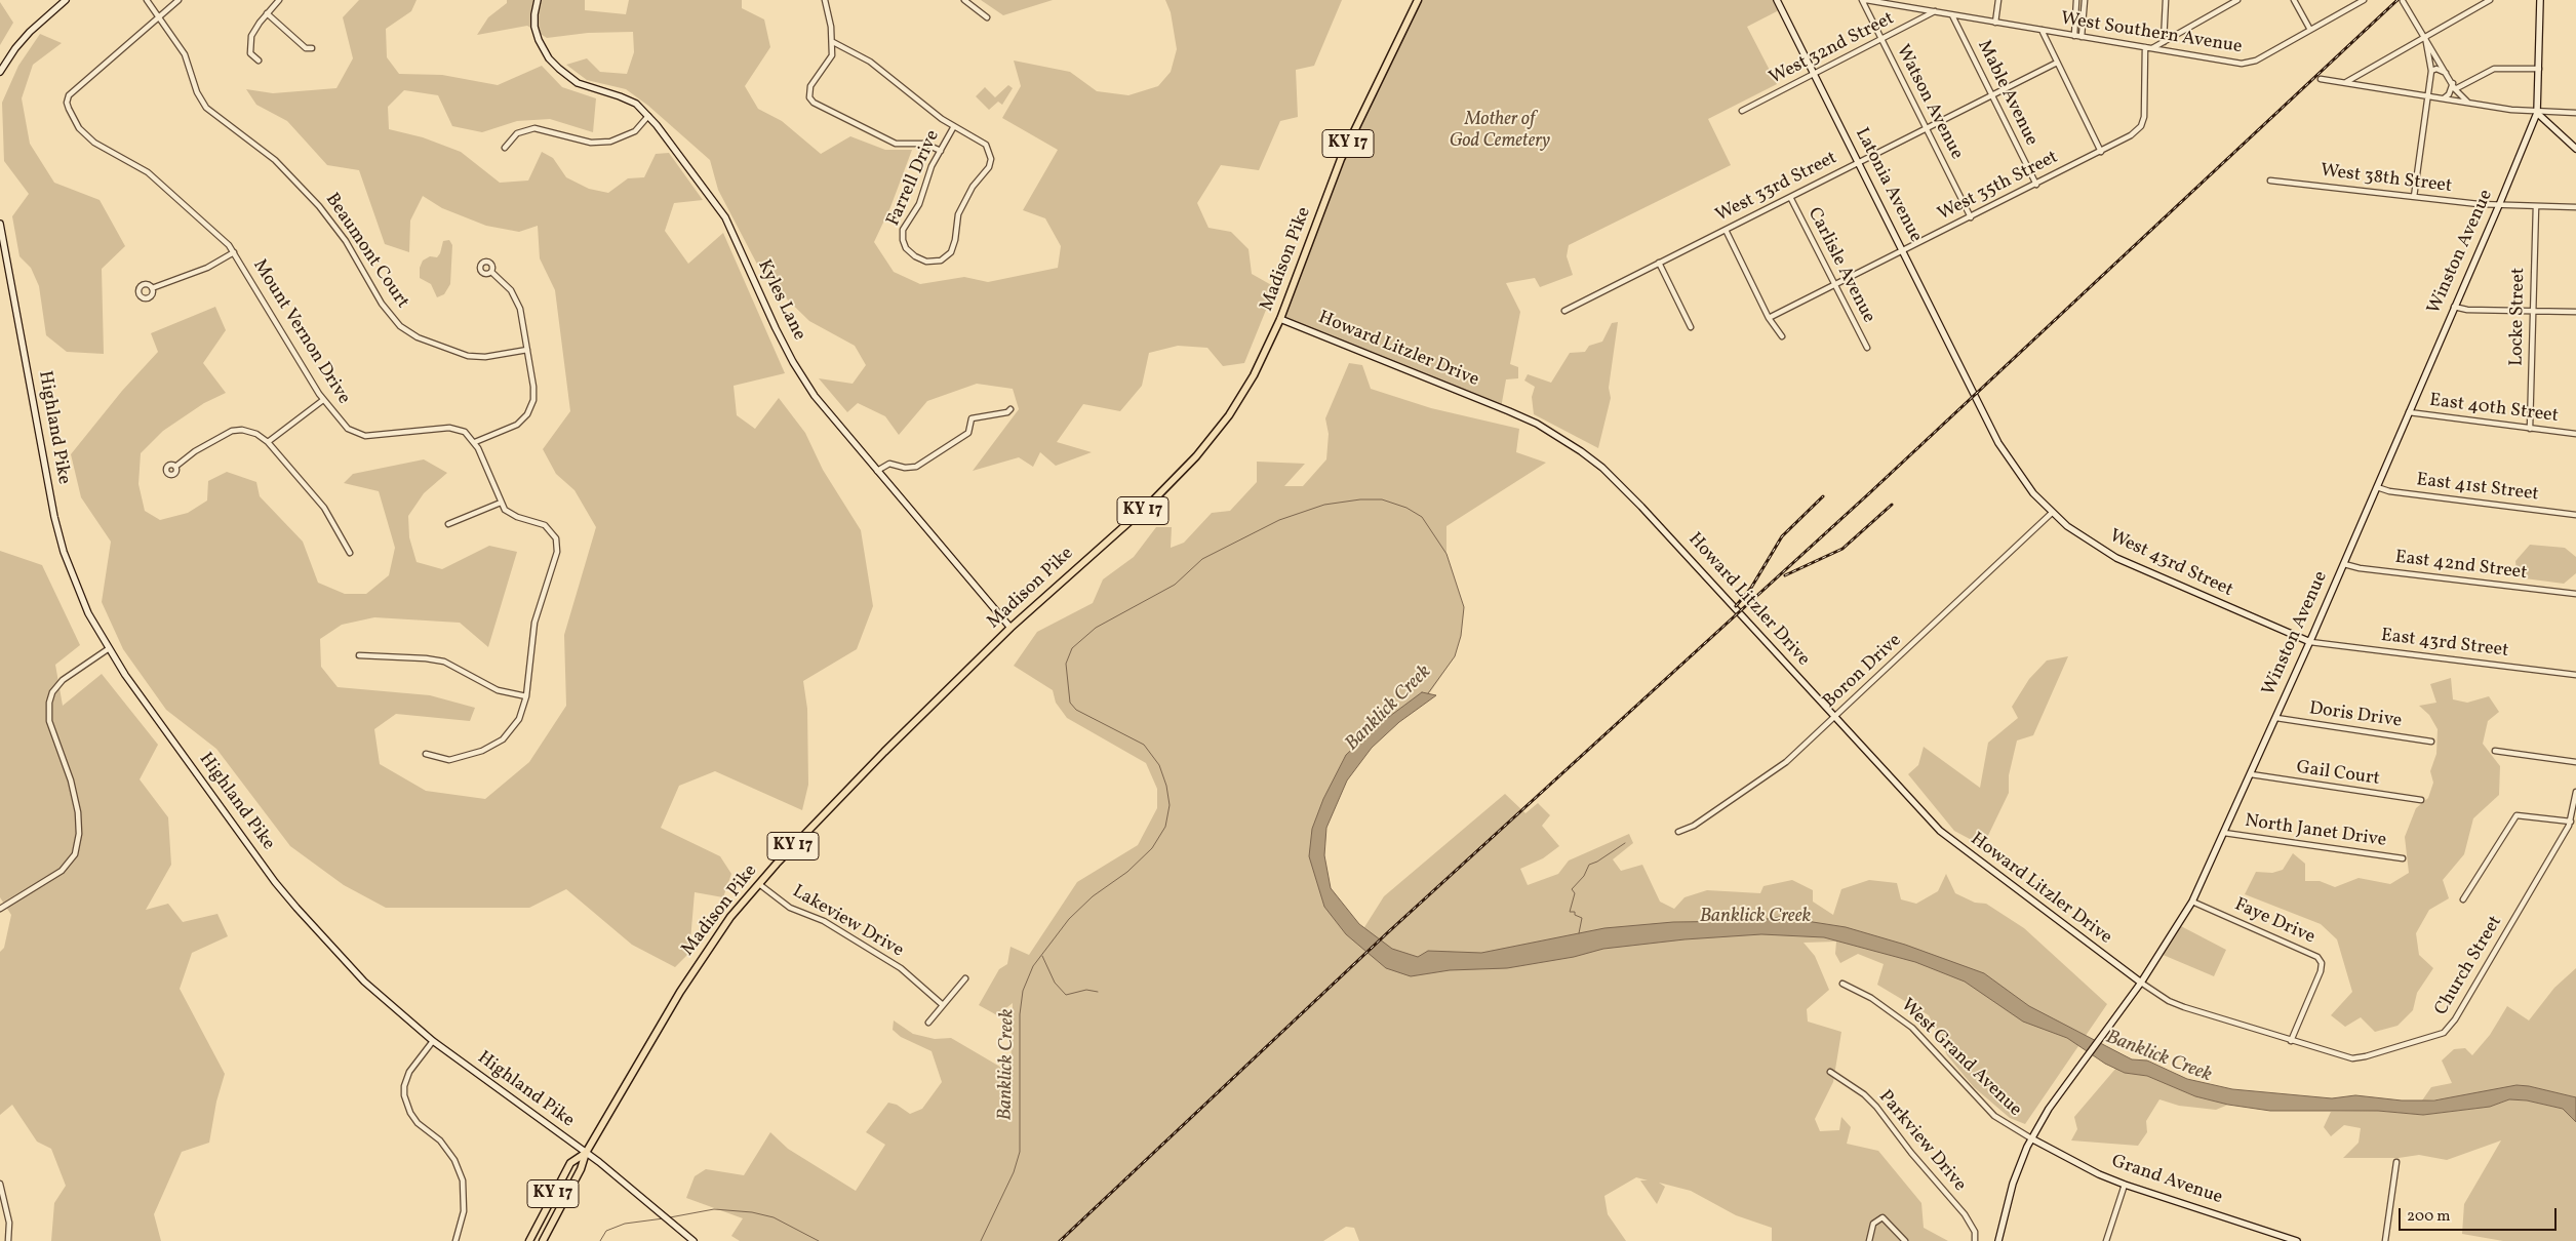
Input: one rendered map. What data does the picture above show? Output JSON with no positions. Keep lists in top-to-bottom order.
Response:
{
  "streets": {
    "main road": [
      "KY 17",
      "Latonia Avenue",
      "Winston Avenue",
      "Madison Pike",
      "Kyles Lane",
      "Howard Litzler Drive",
      "Highland Pike",
      "West 43rd Street",
      "Grand Avenue"
    ],
    "street": [
      "West Southern Avenue",
      "West 32nd Street",
      "Mable Avenue",
      "Watson Avenue",
      "Farrell Drive",
      "West 38th Street",
      "West 35th Street",
      "West 33rd Street",
      "Beaumont Court",
      "Carlisle Avenue",
      "Locke Street",
      "Mount Vernon Drive",
      "East 40th Street",
      "East 41st Street",
      "East 42nd Street",
      "East 43rd Street",
      "Boron Drive",
      "Doris Drive",
      "Gail Court",
      "North Janet Drive",
      "Lakeview Drive",
      "Faye Drive",
      "Church Street",
      "West Grand Avenue",
      "Parkview Drive"
    ]
  },
  "crossings": [
    ["West Southern Avenue", "West 32nd Street"],
    ["West Southern Avenue", "Mable Avenue"],
    ["West Southern Avenue", "West 35th Street"],
    ["West 32nd Street", "Watson Avenue"],
    ["West 32nd Street", "Latonia Avenue"],
    ["Mable Avenue", "West 35th Street"],
    ["Mable Avenue", "West 33rd Street"],
    ["Watson Avenue", "West 35th Street"],
    ["Watson Avenue", "West 33rd Street"],
    ["West 38th Street", "Winston Avenue"],
    ["West 38th Street", "Locke Street"],
    ["Latonia Avenue", "West 35th Street"],
    ["Latonia Avenue", "West 33rd Street"],
    ["Latonia Avenue", "West 43rd Street"],
    ["West 35th Street", "Carlisle Avenue"],
    ["West 33rd Street", "Carlisle Avenue"],
    ["Beaumont Court", "Mount Vernon Drive"],
    ["Winston Avenue", "Howard Litzler Drive"],
    ["Winston Avenue", "East 40th Street"],
    ["Winston Avenue", "East 41st Street"],
    ["Winston Avenue", "West 43rd Street"],
    ["Winston Avenue", "East 42nd Street"],
    ["Winston Avenue", "East 43rd Street"],
    ["Winston Avenue", "Doris Drive"],
    ["Winston Avenue", "Gail Court"],
    ["Winston Avenue", "North Janet Drive"],
    ["Winston Avenue", "Faye Drive"],
    ["Winston Avenue", "Church Street"],
    ["Winston Avenue", "West Grand Avenue"],
    ["Winston Avenue", "Grand Avenue"],
    ["Madison Pike", "Kyles Lane"],
    ["Madison Pike", "Howard Litzler Drive"],
    ["Madison Pike", "Highland Pike"],
    ["Madison Pike", "Lakeview Drive"],
    ["Locke Street", "East 40th Street"],
    ["Howard Litzler Drive", "Boron Drive"],
    ["Howard Litzler Drive", "Church Street"],
    ["West 43rd Street", "East 43rd Street"],
    ["West 43rd Street", "Boron Drive"],
    ["Faye Drive", "Church Street"],
    ["West Grand Avenue", "Grand Avenue"]
  ],
  "water": ["Banklick Creek"],
  "parks": ["Mother of God Cemetery"],
  "scale_bar": "200 m"
}
